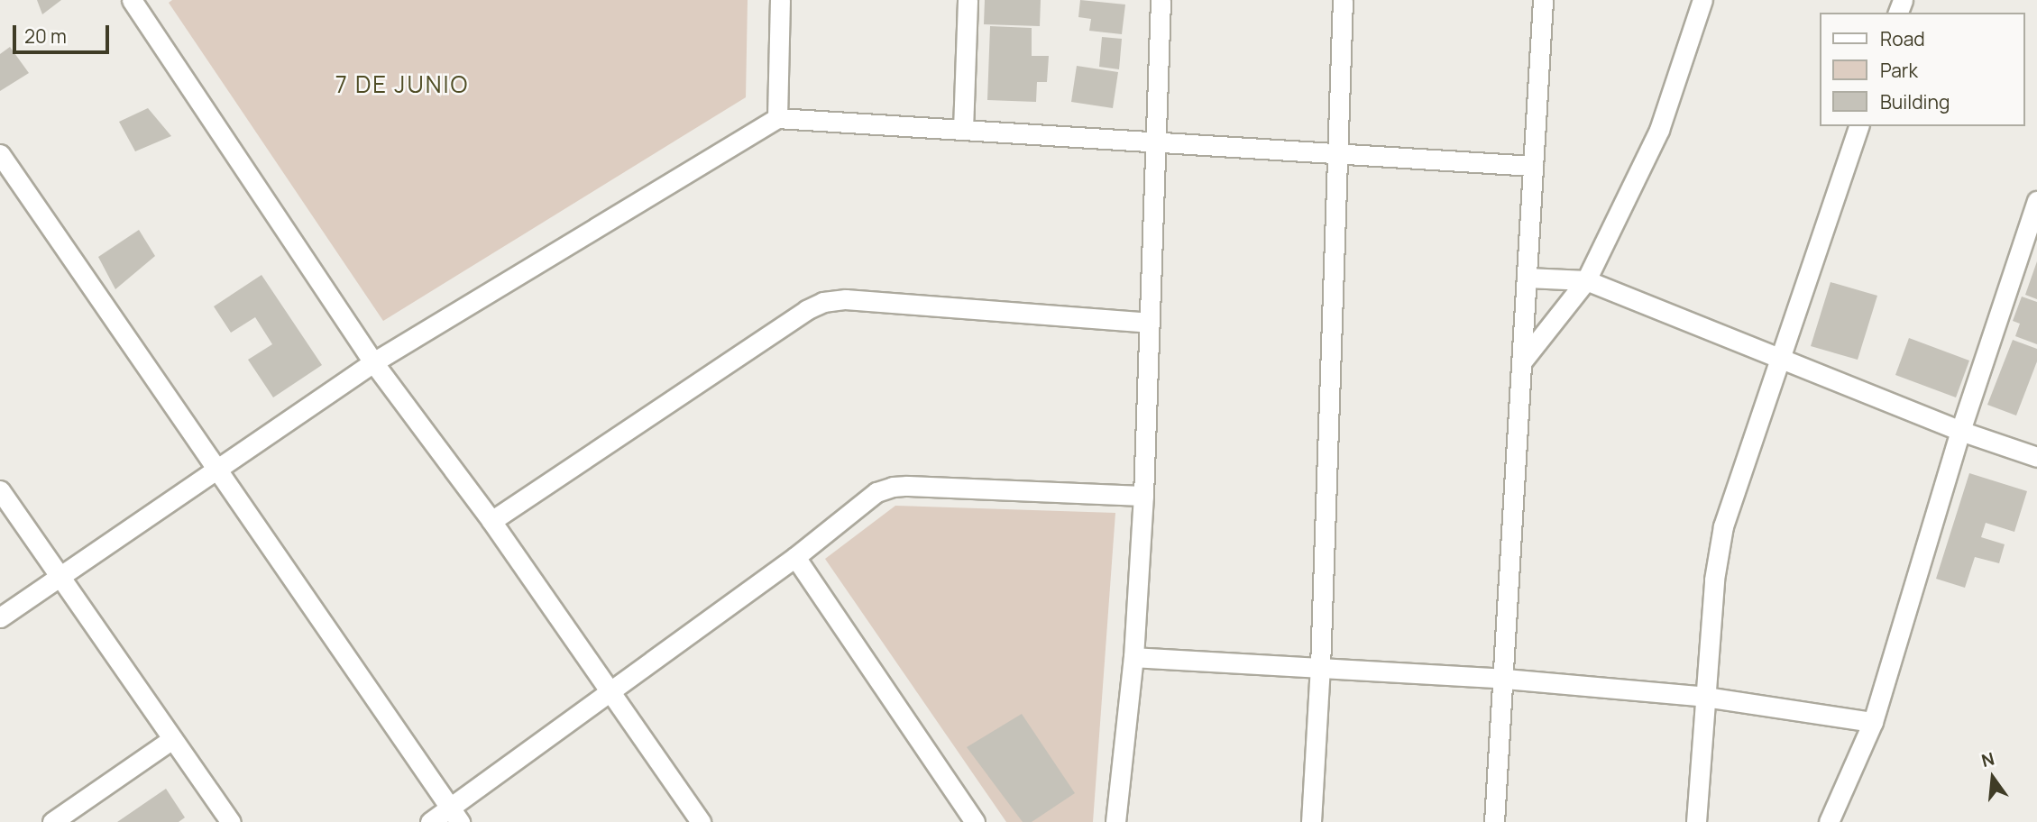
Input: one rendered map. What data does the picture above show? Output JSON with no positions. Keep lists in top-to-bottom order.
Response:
{
  "districts": ["7 DE JUNIO"],
  "legend": ["Road", "Park", "Building"],
  "scale_bar": "20 m",
  "north": "top"
}
